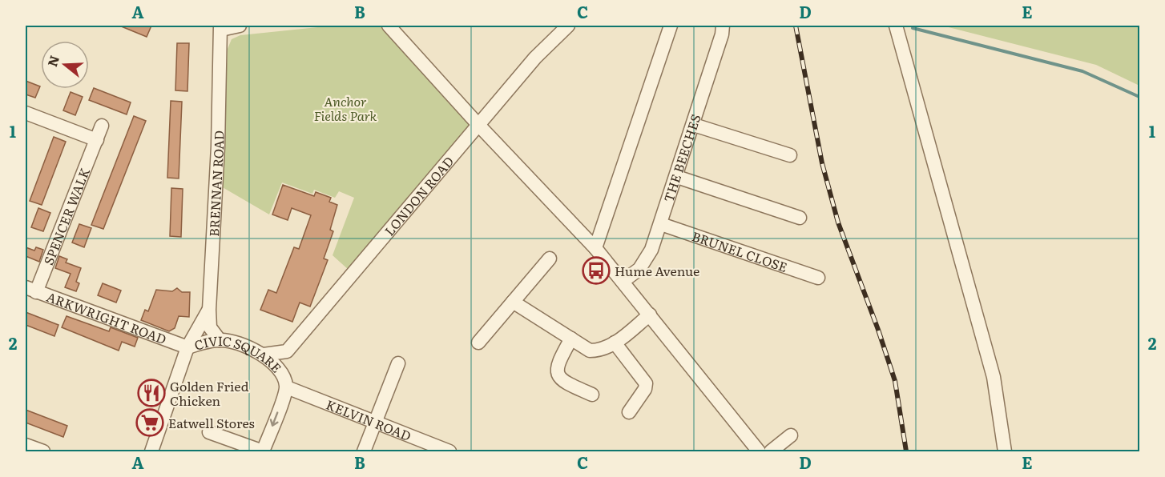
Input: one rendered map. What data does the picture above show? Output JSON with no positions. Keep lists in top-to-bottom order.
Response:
{
  "streets": {
    "street": [
      "THE BEECHES",
      "BRENNAN ROAD",
      "LONDON ROAD",
      "SPENCER WALK",
      "BRUNEL CLOSE",
      "ARKWRIGHT ROAD",
      "CIVIC SQUARE",
      "KELVIN ROAD"
    ]
  },
  "crossings": [
    ["THE BEECHES", "BRUNEL CLOSE"],
    ["BRENNAN ROAD", "CIVIC SQUARE"],
    ["SPENCER WALK", "ARKWRIGHT ROAD"],
    ["ARKWRIGHT ROAD", "CIVIC SQUARE"],
    ["CIVIC SQUARE", "KELVIN ROAD"]
  ],
  "parks": ["Anchor Fields Park"],
  "places": {
    "bus stop": ["Hume Avenue"],
    "restaurant": ["Golden Fried Chicken"],
    "supermarket": ["Eatwell Stores"]
  },
  "north": "left",
  "grid": {
    "columns": [
      "A",
      "B",
      "C",
      "D",
      "E"
    ],
    "rows": ["1", "2"]
  }
}
